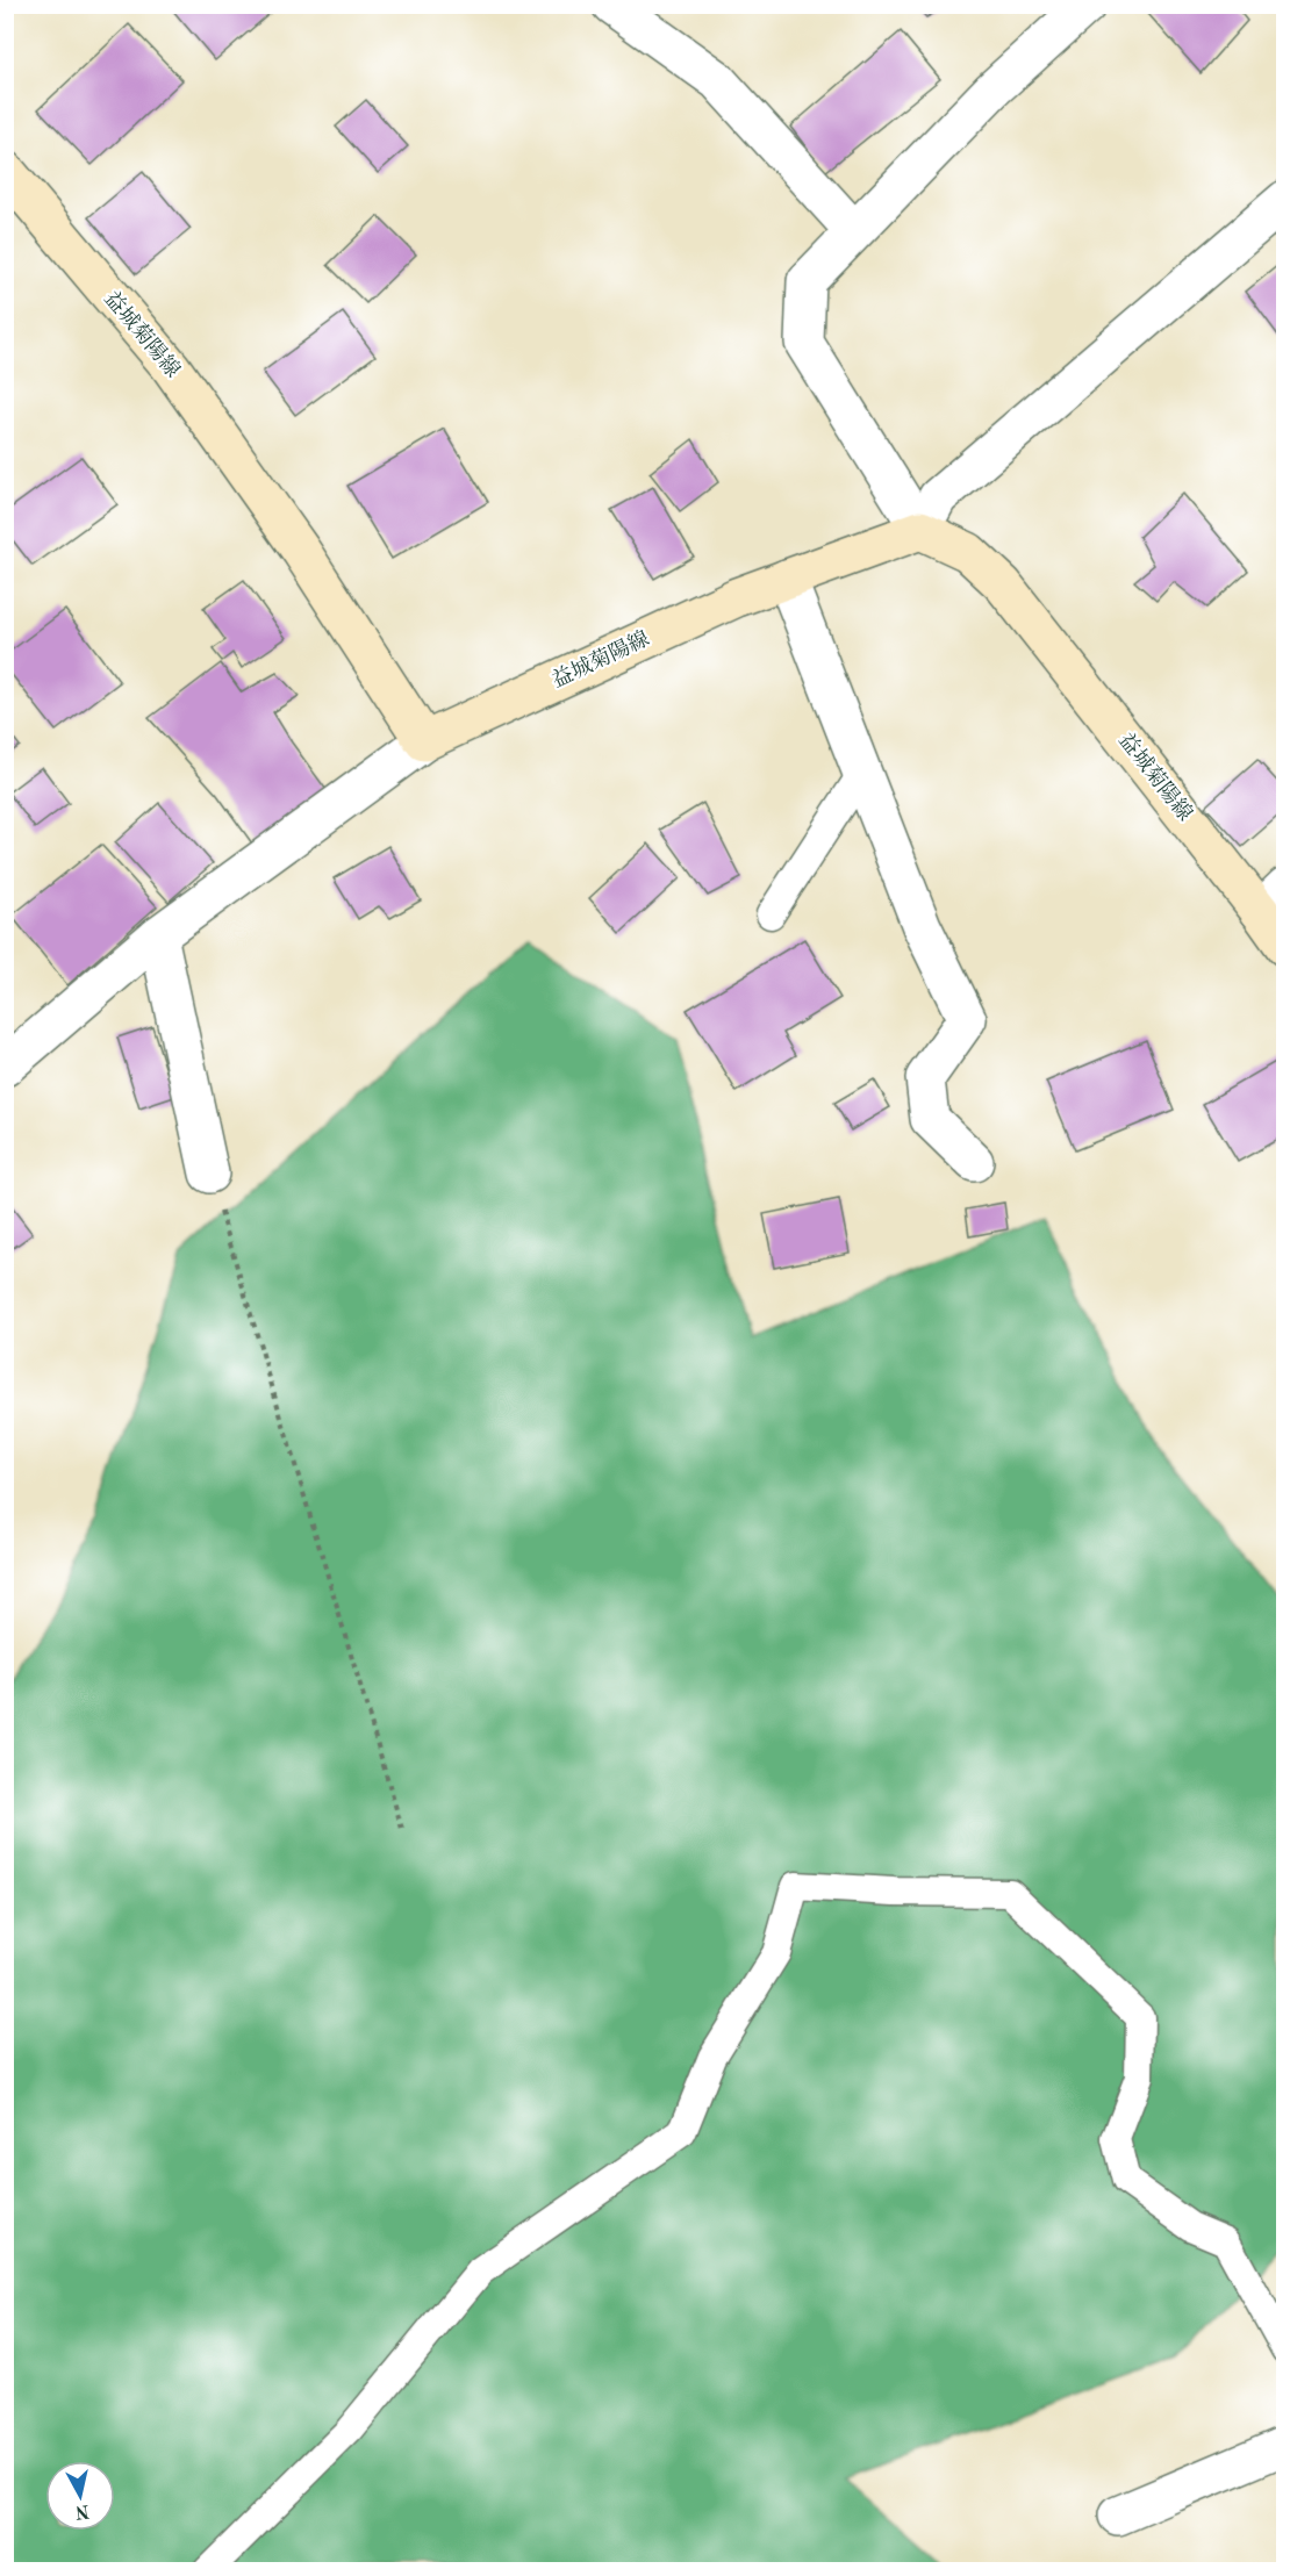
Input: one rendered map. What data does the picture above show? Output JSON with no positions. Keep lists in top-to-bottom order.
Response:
{
  "streets": {
    "main road": ["益城菊陽線"]
  },
  "north": "bottom"
}
